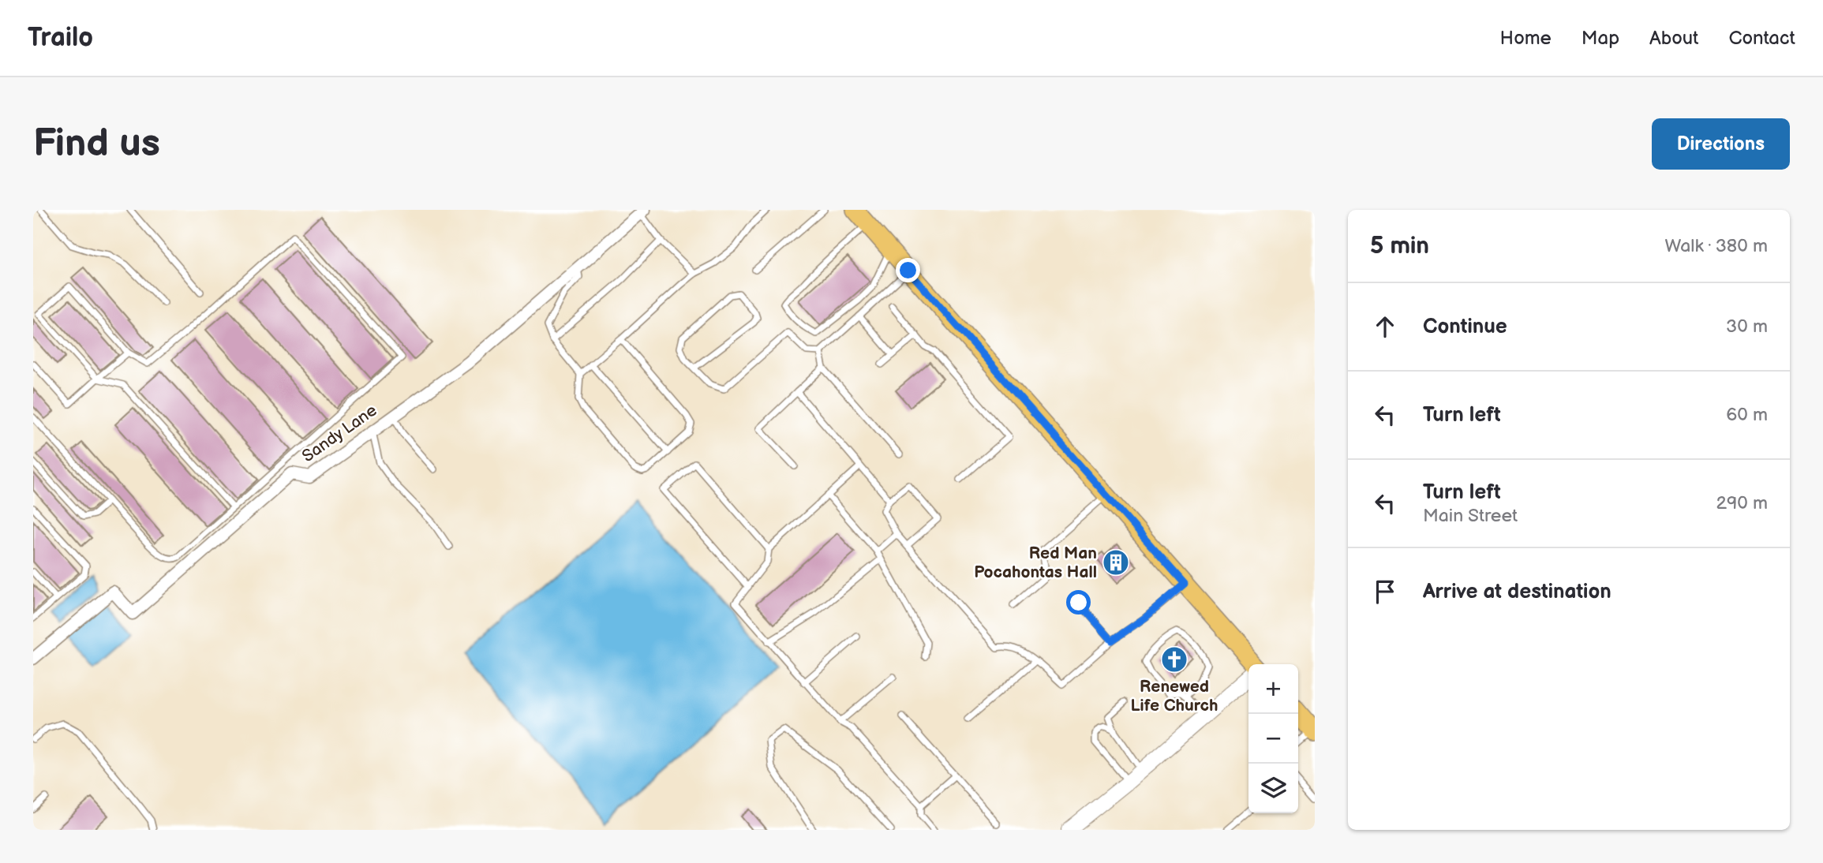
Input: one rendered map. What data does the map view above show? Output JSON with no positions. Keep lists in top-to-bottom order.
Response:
{
  "streets": {
    "street": ["Sandy Lane"]
  },
  "places": {
    "building": ["Red Man Pocahontas Hall"],
    "church": ["Renewed Life Church"]
  },
  "page": {
    "header": "Trailo",
    "nav": [
      "Home",
      "Map",
      "About",
      "Contact"
    ],
    "buttons": "Directions",
    "title": "Find us",
    "heading": ["5 min", "Walk · 380 m"],
    "list": [
      ["Continue", "30 m"],
      ["Turn left", "60 m"],
      ["Turn left", "Main Street", "290 m"],
      "Arrive at destination"
    ],
    "map_buttons": ["+", "−"]
  }
}
